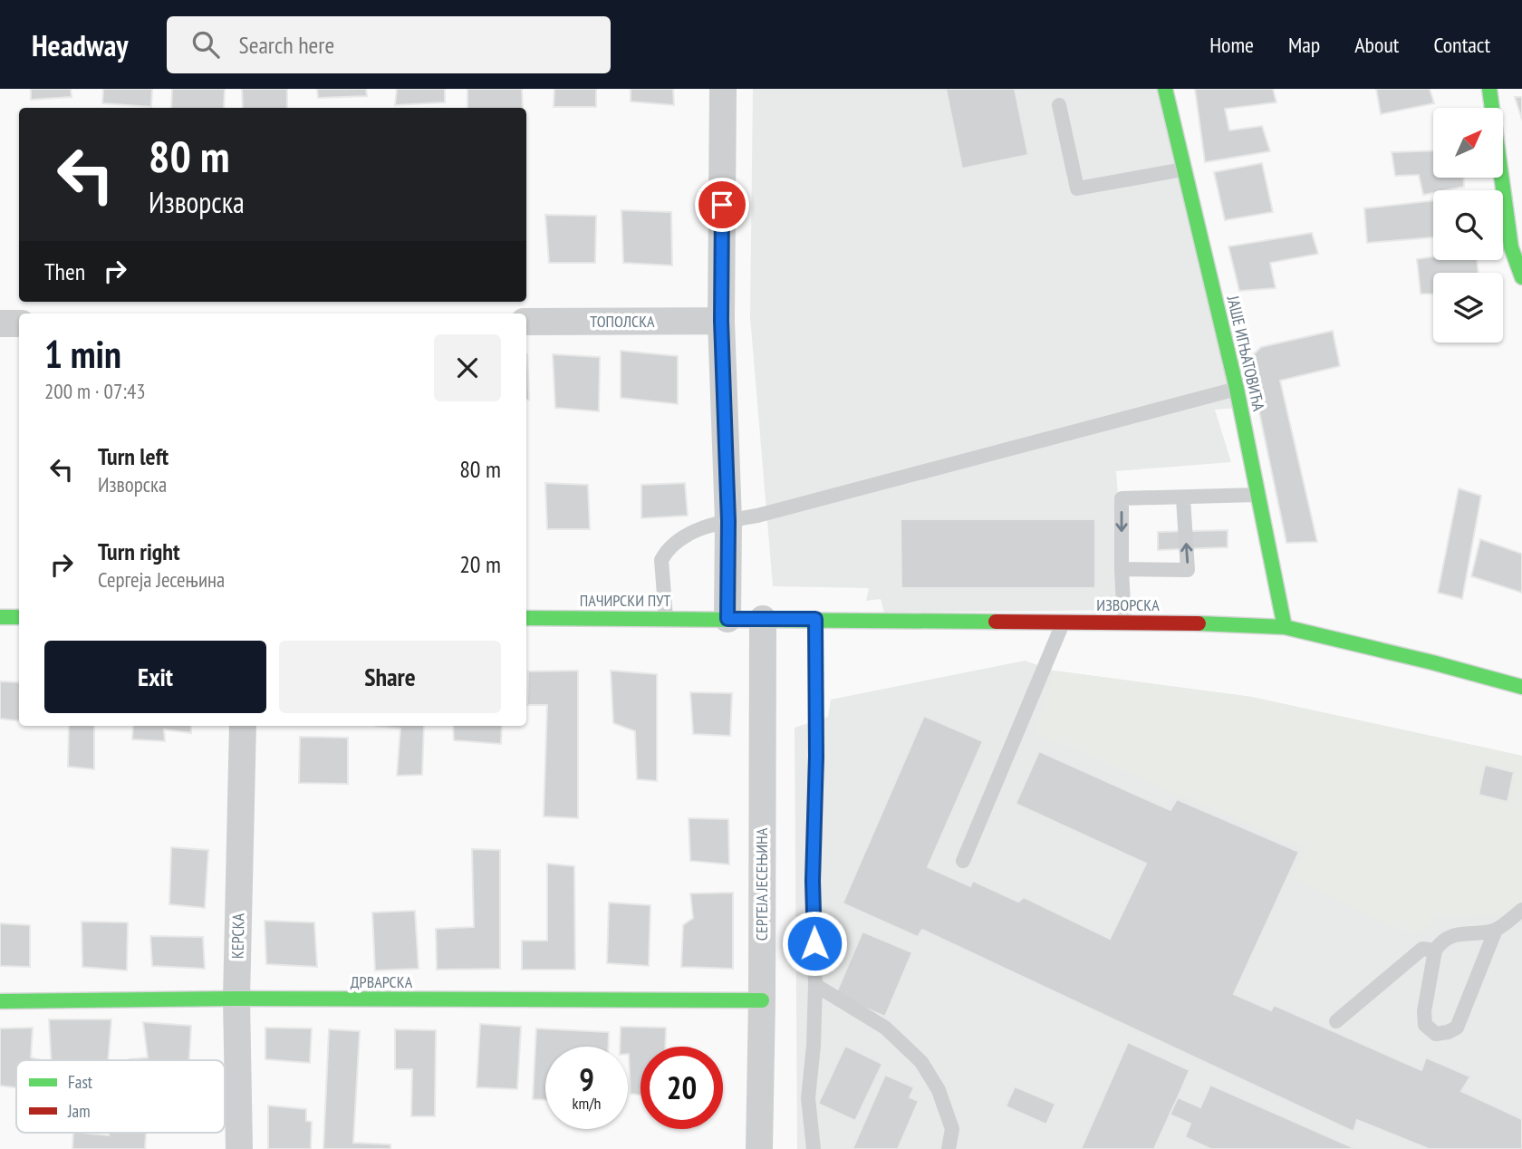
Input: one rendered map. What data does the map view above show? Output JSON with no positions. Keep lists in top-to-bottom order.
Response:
{
  "streets": {
    "street": [
      "ТОПОЛСКА",
      "ЈАШЕ ИГЊАТОВИЋА",
      "ПАЧИРСКИ ПУТ",
      "ИЗВОРСКА",
      "СЕРГЕЈА ЈЕСЕЊИНА",
      "КЕРСКА",
      "ДРВАРСКА"
    ]
  },
  "crossings": [
    ["ЈАШЕ ИГЊАТОВИЋА", "ИЗВОРСКА"],
    ["ПАЧИРСКИ ПУТ", "ИЗВОРСКА"],
    ["ИЗВОРСКА", "СЕРГЕЈА ЈЕСЕЊИНА"],
    ["СЕРГЕЈА ЈЕСЕЊИНА", "ДРВАРСКА"],
    ["КЕРСКА", "ДРВАРСКА"]
  ],
  "legend": ["Fast", "Jam"],
  "north": "top right",
  "page": {
    "header": "Headway",
    "search": "Search here",
    "nav": [
      "Home",
      "Map",
      "About",
      "Contact"
    ],
    "turn": ["80 m", "Изворска"],
    "then": "Then",
    "heading": ["1 min", "200 m · 07:43"],
    "list": [
      {
        "name": "Turn left",
        "note": "Изворска",
        "value": "80 m"
      },
      {
        "name": "Turn right",
        "note": "Сергеја Јесењина",
        "value": "20 m"
      }
    ],
    "buttons": ["Exit", "Share"],
    "speed": "9 km/h",
    "limit": "20"
  }
}
